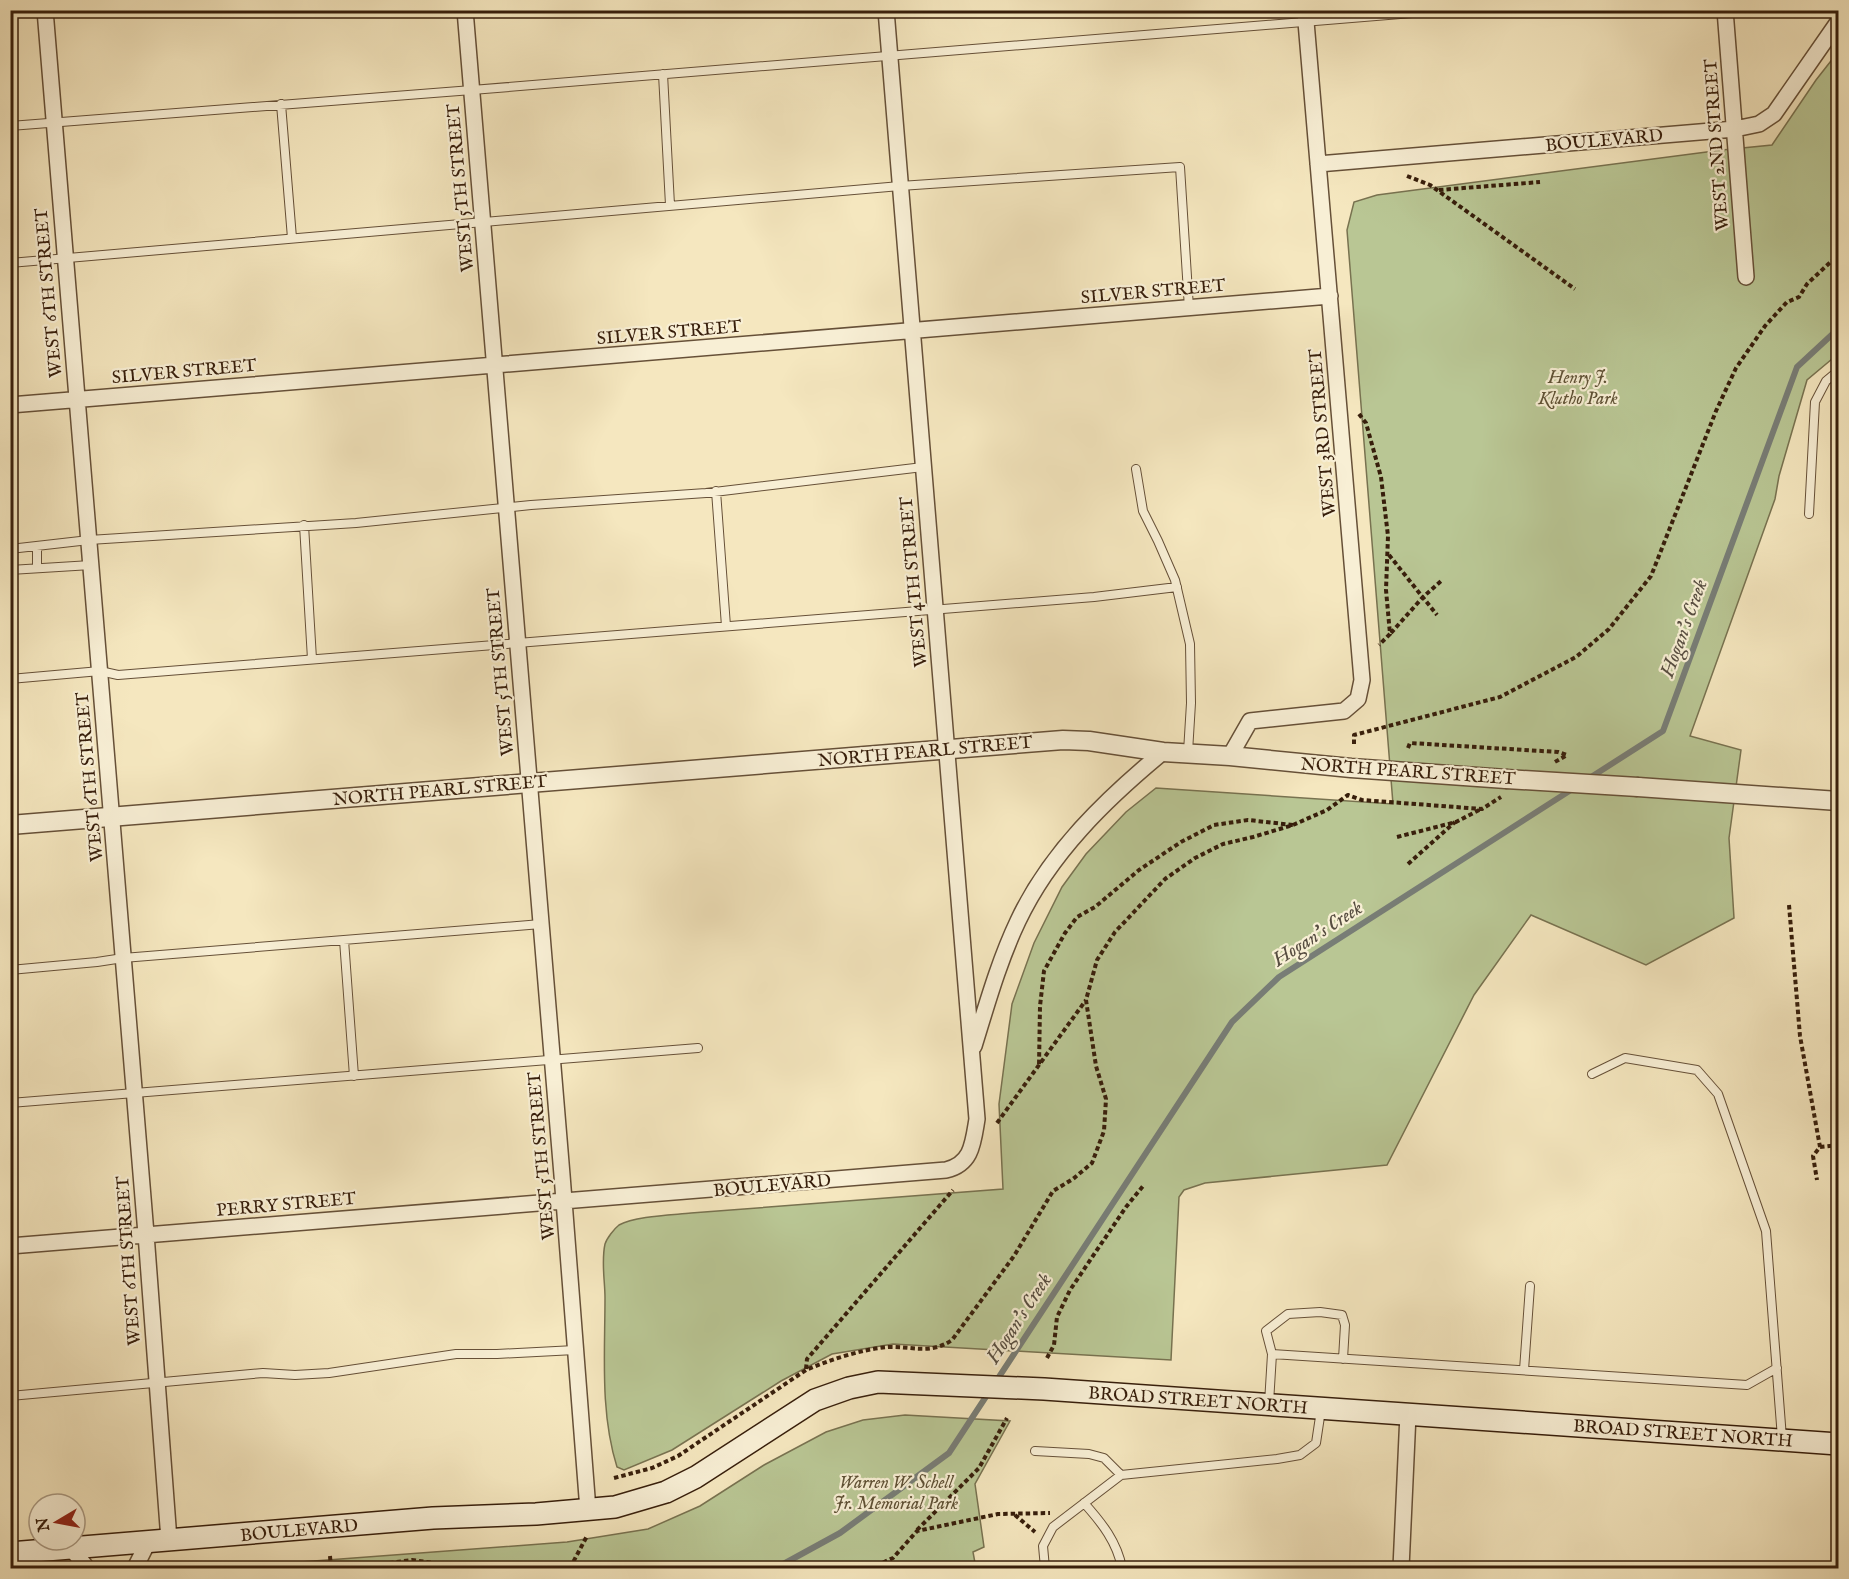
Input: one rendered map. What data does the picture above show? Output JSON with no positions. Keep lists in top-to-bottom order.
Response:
{
  "streets": {
    "main road": ["BOULEVARD", "BROAD STREET NORTH"],
    "street": [
      "WEST 2ND STREET",
      "WEST 5TH STREET",
      "SILVER STREET",
      "WEST 6TH STREET",
      "WEST 3RD STREET",
      "WEST 4TH STREET",
      "NORTH PEARL STREET",
      "PERRY STREET"
    ]
  },
  "crossings": [
    ["BOULEVARD", "WEST 2ND STREET"],
    ["BOULEVARD", "WEST 5TH STREET"],
    ["BOULEVARD", "WEST 6TH STREET"],
    ["BOULEVARD", "WEST 3RD STREET"],
    ["BOULEVARD", "WEST 4TH STREET"],
    ["BOULEVARD", "PERRY STREET"],
    ["BOULEVARD", "BROAD STREET NORTH"],
    ["WEST 5TH STREET", "SILVER STREET"],
    ["WEST 5TH STREET", "NORTH PEARL STREET"],
    ["WEST 5TH STREET", "PERRY STREET"],
    ["WEST 5TH STREET", "BROAD STREET NORTH"],
    ["SILVER STREET", "WEST 6TH STREET"],
    ["SILVER STREET", "WEST 3RD STREET"],
    ["SILVER STREET", "WEST 4TH STREET"],
    ["WEST 6TH STREET", "NORTH PEARL STREET"],
    ["WEST 6TH STREET", "PERRY STREET"],
    ["WEST 3RD STREET", "NORTH PEARL STREET"],
    ["WEST 4TH STREET", "NORTH PEARL STREET"]
  ],
  "water": ["Hogan's Creek"],
  "parks": ["Henry J. Klutho Park", "Warren W. Schell Jr. Memorial Park"],
  "north": "left"
}
